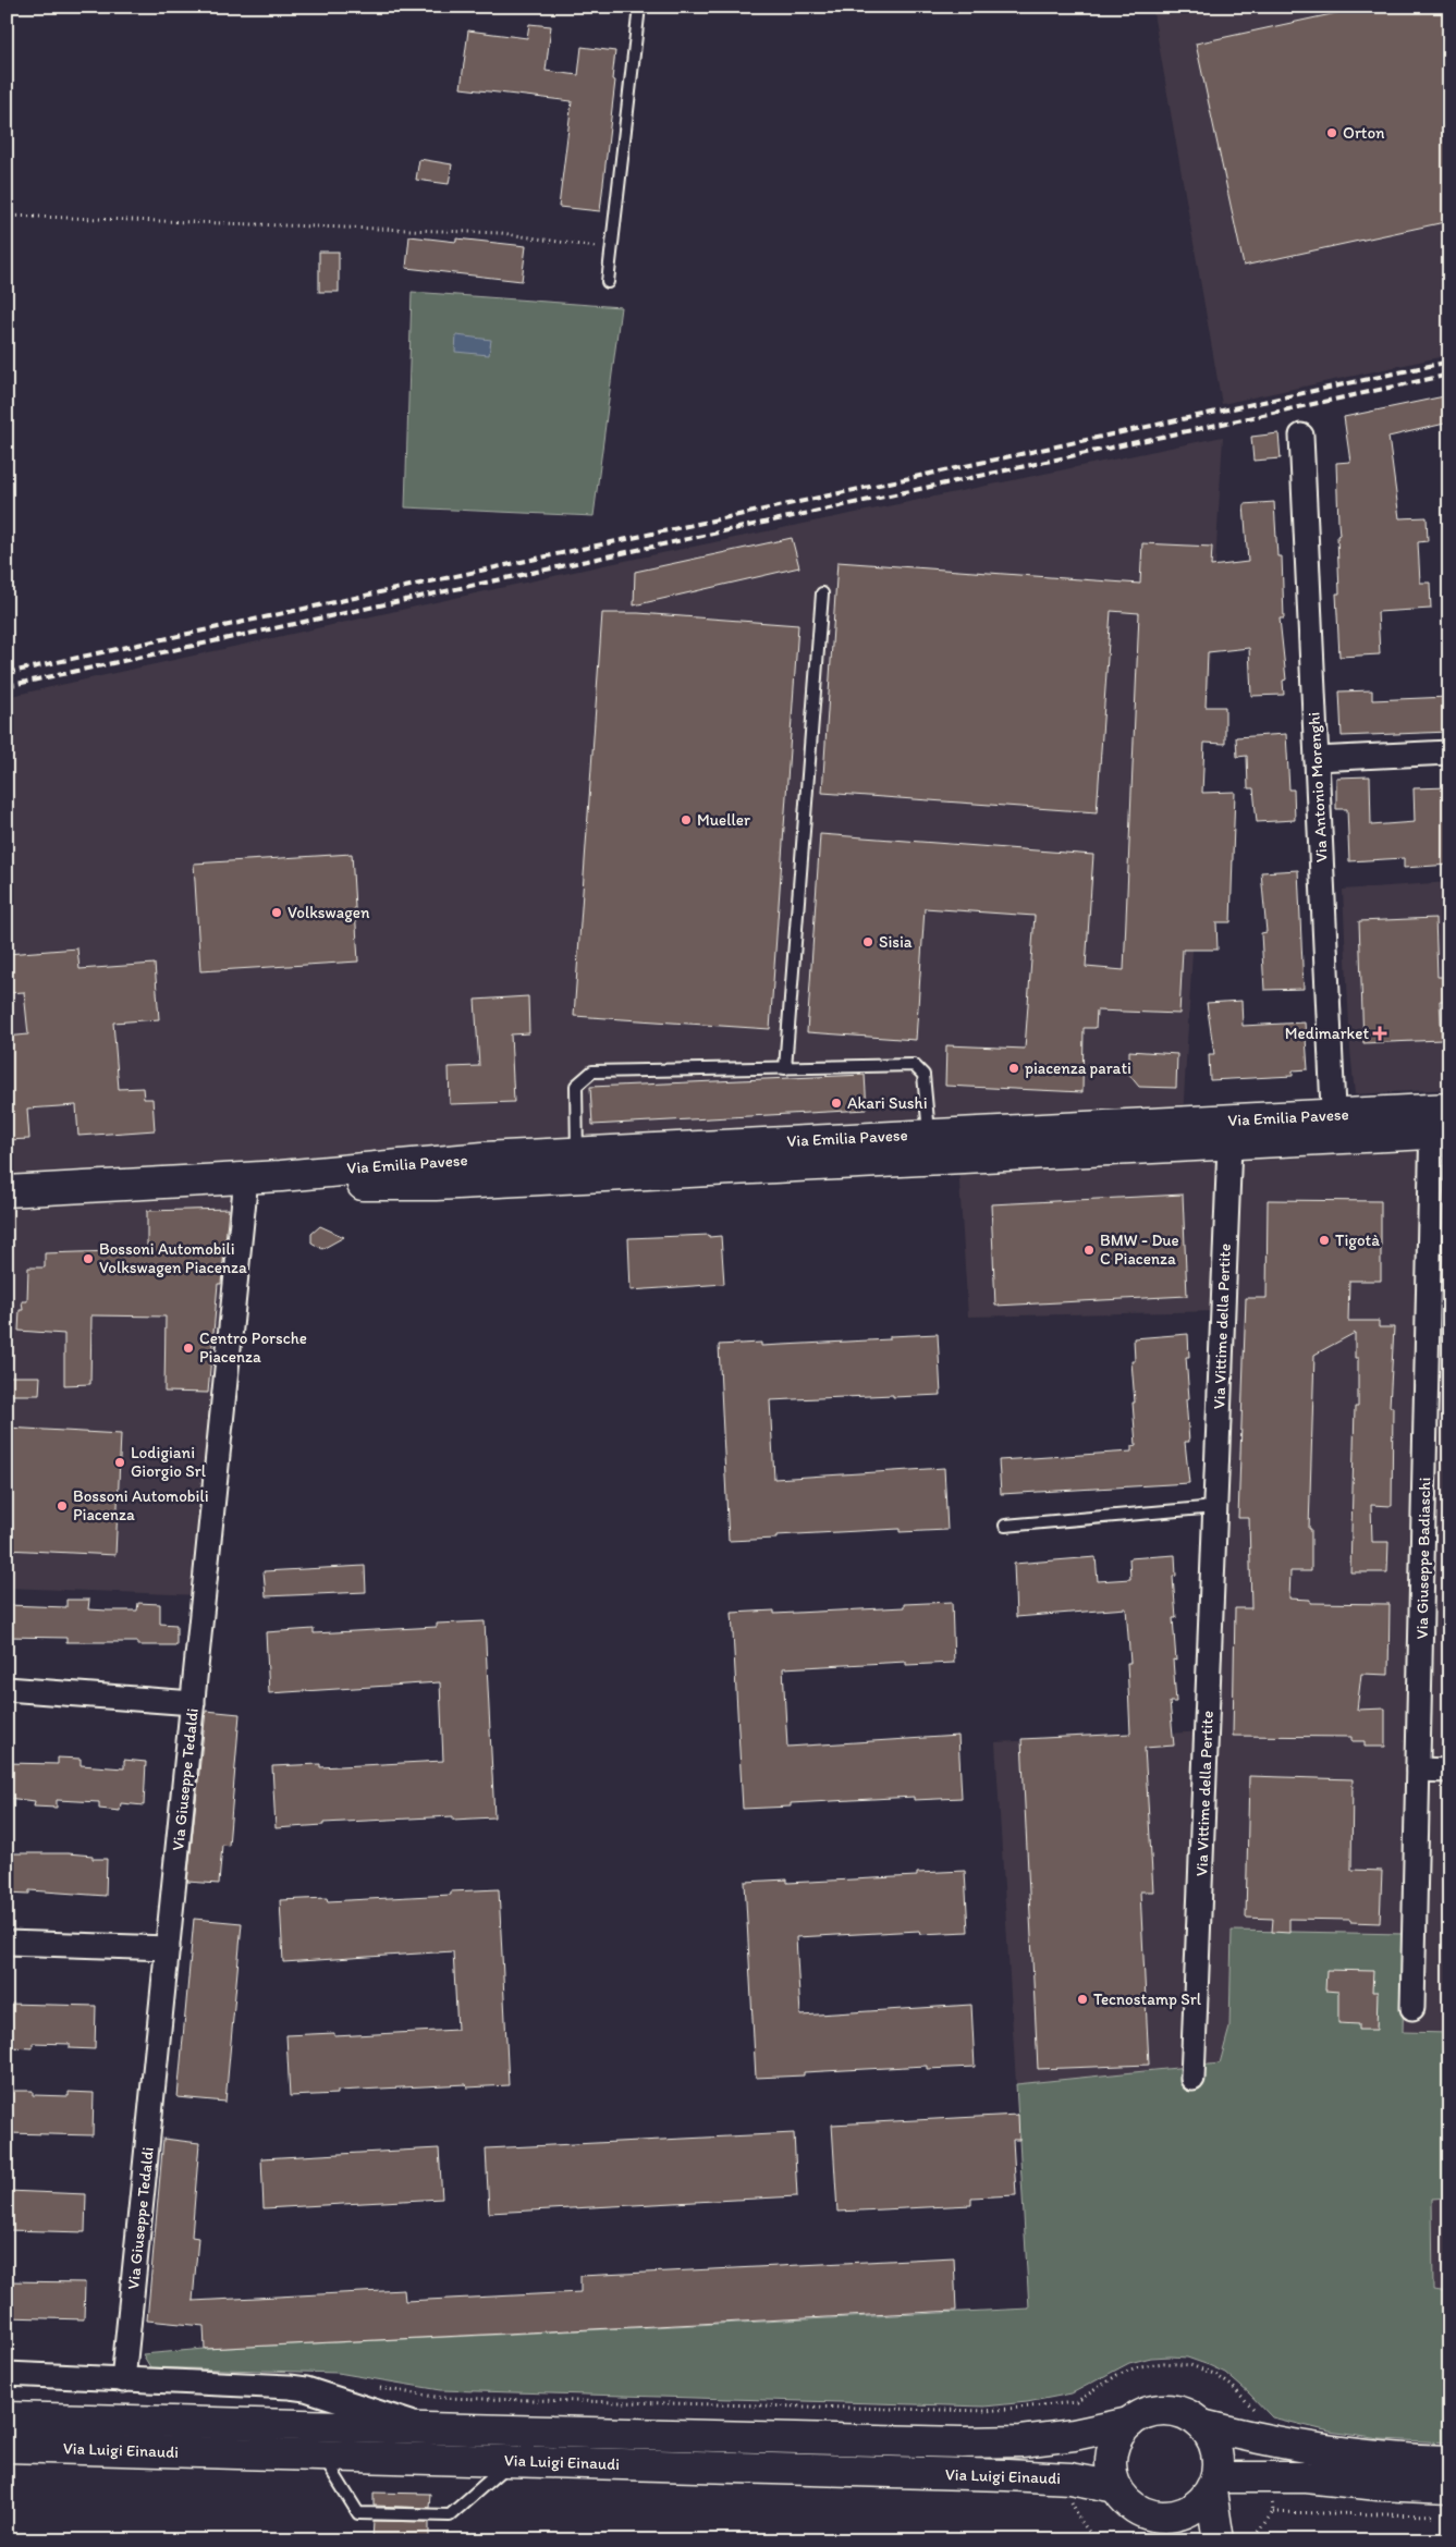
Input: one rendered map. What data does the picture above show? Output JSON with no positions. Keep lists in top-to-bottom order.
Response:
{
  "streets": {
    "main road": ["Via Emilia Pavese", "Via Luigi Einaudi"],
    "street": [
      "Via Antonio Morenghi",
      "Via Vittime della Pertite",
      "Via Giuseppe Badiaschi",
      "Via Giuseppe Tedaldi"
    ]
  },
  "crossings": [
    ["Via Antonio Morenghi", "Via Emilia Pavese"],
    ["Via Emilia Pavese", "Via Vittime della Pertite"],
    ["Via Emilia Pavese", "Via Giuseppe Badiaschi"],
    ["Via Emilia Pavese", "Via Giuseppe Tedaldi"],
    ["Via Giuseppe Tedaldi", "Via Luigi Einaudi"]
  ],
  "places": {
    "other": [
      "Orton",
      "Mueller",
      "Volkswagen",
      "Sisia",
      "piacenza parati",
      "Akari Sushi",
      "Tigotà",
      "BMW - Due C Piacenza",
      "Bossoni Automobili Volkswagen Piacenza",
      "Centro Porsche Piacenza",
      "Lodigiani Giorgio Srl",
      "Bossoni Automobili Piacenza",
      "Tecnostamp Srl"
    ],
    "health": ["Medimarket"]
  }
}
